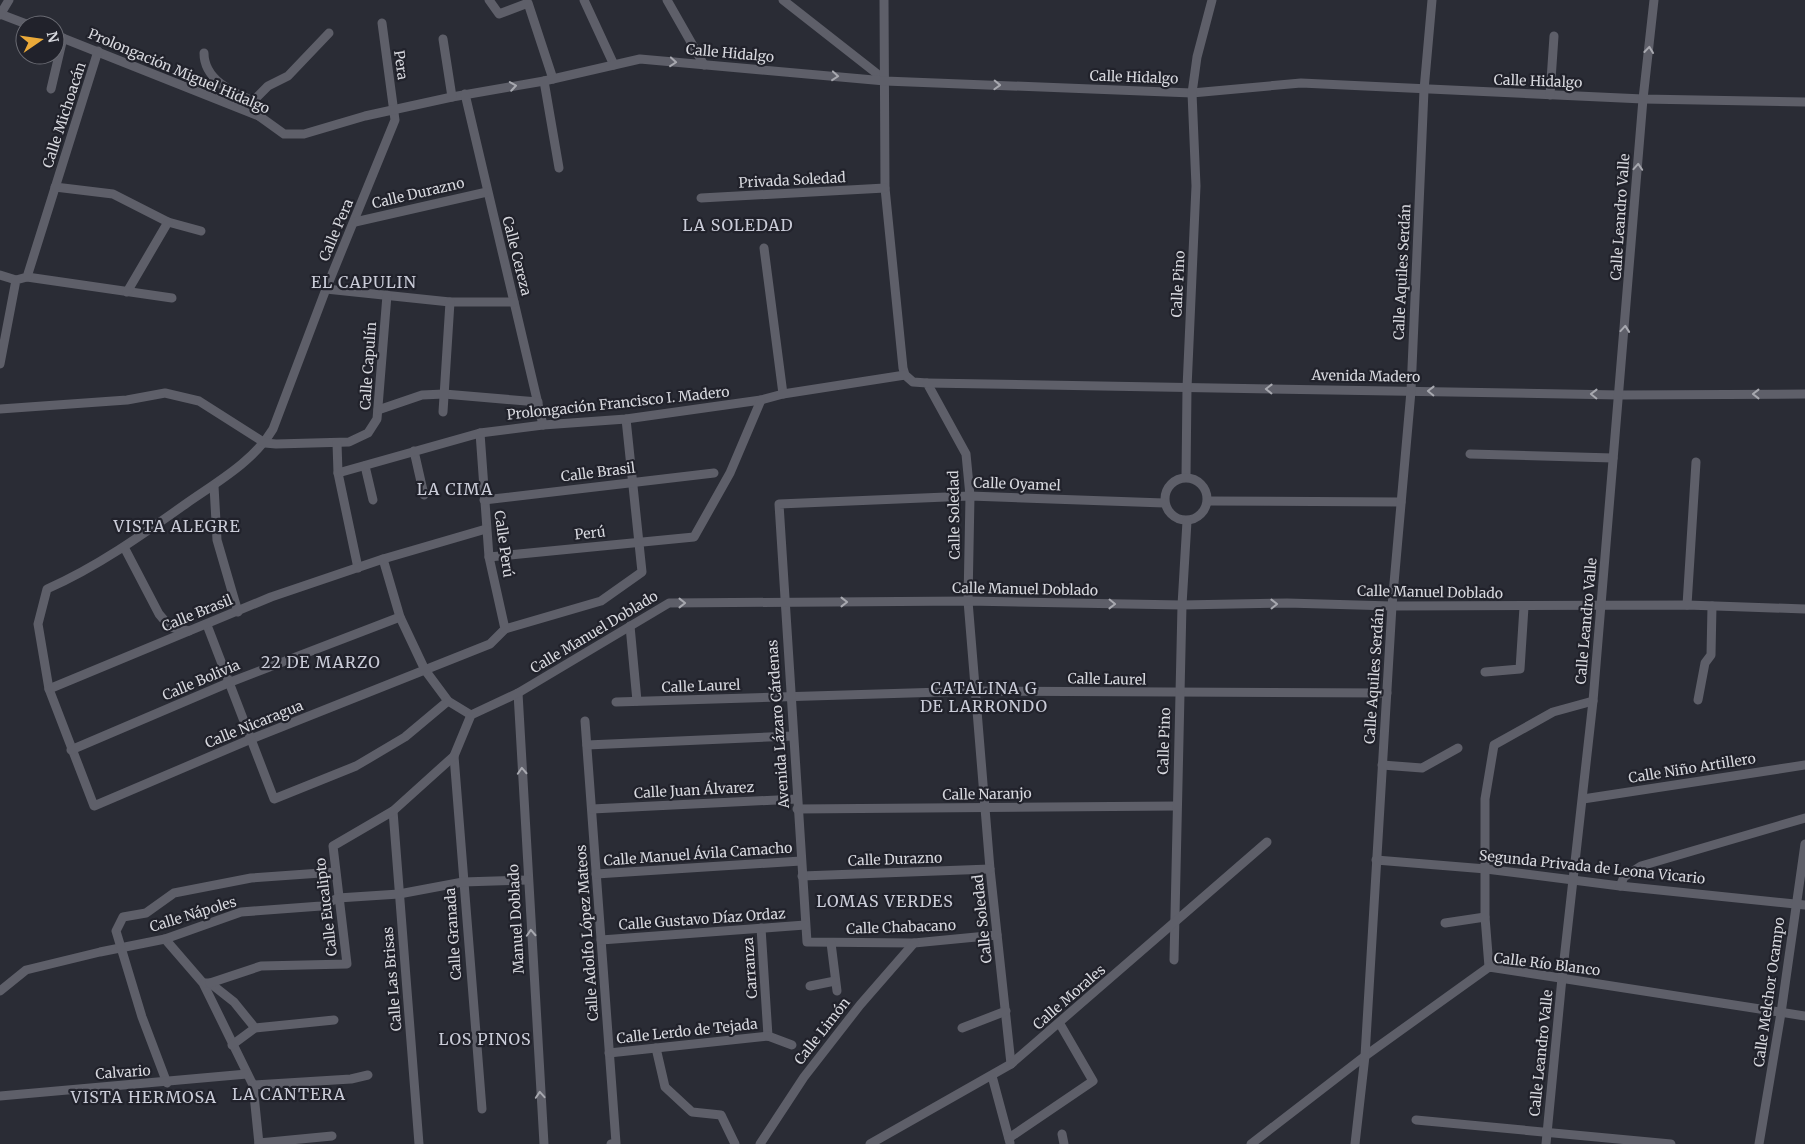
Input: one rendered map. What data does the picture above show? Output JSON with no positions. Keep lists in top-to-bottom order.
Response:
{
  "streets": {
    "street": [
      "Calle Hidalgo",
      "Pera",
      "Prolongación Miguel Hidalgo",
      "Calle Michoacán",
      "Privada Soledad",
      "Calle Durazno",
      "Calle Leandro Valle",
      "Calle Pera",
      "Calle Cereza",
      "Calle Aquiles Serdán",
      "Calle Pino",
      "Calle Capulín",
      "Avenida Madero",
      "Prolongación Francisco I. Madero",
      "Calle Brasil",
      "Calle Oyamel",
      "Calle Soledad",
      "Perú",
      "Calle Perú",
      "Calle Manuel Doblado",
      "Calle Laurel",
      "Calle Bolivia",
      "Calle Nicaragua",
      "Avenida Lázaro Cárdenas",
      "Calle Niño Artillero",
      "Calle Juan Álvarez",
      "Calle Naranjo",
      "Calle Manuel Ávila Camacho",
      "Segunda Privada de Leona Vicario",
      "Calle Eucalipto",
      "Calle Nápoles",
      "Manuel Doblado",
      "Calle Gustavo Díaz Ordaz",
      "Calle Chabacano",
      "Calle Adolfo López Mateos",
      "Calle Granada",
      "Calle Río Blanco",
      "Carranza",
      "Calle Las Brisas",
      "Calle Melchor Ocampo",
      "Calle Morales",
      "Calle Lerdo de Tejada",
      "Calle Limón",
      "Calvario"
    ]
  },
  "crossings": [
    ["Calle Hidalgo", "Prolongación Miguel Hidalgo"],
    ["Calle Hidalgo", "Calle Leandro Valle"],
    ["Calle Hidalgo", "Calle Cereza"],
    ["Calle Hidalgo", "Calle Aquiles Serdán"],
    ["Calle Hidalgo", "Calle Pino"],
    ["Pera", "Prolongación Miguel Hidalgo"],
    ["Pera", "Calle Pera"],
    ["Prolongación Miguel Hidalgo", "Calle Michoacán"],
    ["Prolongación Miguel Hidalgo", "Calle Pera"],
    ["Prolongación Miguel Hidalgo", "Calle Cereza"],
    ["Calle Durazno", "Calle Pera"],
    ["Calle Durazno", "Calle Cereza"],
    ["Calle Durazno", "Calle Soledad"],
    ["Calle Durazno", "Avenida Lázaro Cárdenas"],
    ["Calle Leandro Valle", "Avenida Madero"],
    ["Calle Leandro Valle", "Calle Manuel Doblado"],
    ["Calle Leandro Valle", "Calle Niño Artillero"],
    ["Calle Leandro Valle", "Segunda Privada de Leona Vicario"],
    ["Calle Leandro Valle", "Calle Río Blanco"],
    ["Calle Pera", "Calle Capulín"],
    ["Calle Cereza", "Prolongación Francisco I. Madero"],
    ["Calle Aquiles Serdán", "Avenida Madero"],
    ["Calle Aquiles Serdán", "Calle Manuel Doblado"],
    ["Calle Aquiles Serdán", "Calle Laurel"],
    ["Calle Aquiles Serdán", "Segunda Privada de Leona Vicario"],
    ["Calle Aquiles Serdán", "Calle Río Blanco"],
    ["Calle Pino", "Avenida Madero"],
    ["Calle Pino", "Calle Oyamel"],
    ["Calle Pino", "Calle Manuel Doblado"],
    ["Calle Pino", "Calle Laurel"],
    ["Calle Pino", "Calle Naranjo"],
    ["Calle Pino", "Calle Morales"],
    ["Avenida Madero", "Calle Soledad"],
    ["Prolongación Francisco I. Madero", "Perú"],
    ["Prolongación Francisco I. Madero", "Calle Perú"],
    ["Calle Brasil", "Calle Perú"],
    ["Calle Oyamel", "Calle Soledad"],
    ["Calle Oyamel", "Avenida Lázaro Cárdenas"],
    ["Calle Soledad", "Calle Manuel Doblado"],
    ["Calle Soledad", "Calle Laurel"],
    ["Calle Soledad", "Calle Naranjo"],
    ["Calle Soledad", "Calle Chabacano"],
    ["Calle Soledad", "Calle Morales"],
    ["Perú", "Calle Perú"],
    ["Calle Perú", "Calle Nicaragua"],
    ["Calle Manuel Doblado", "Avenida Lázaro Cárdenas"],
    ["Calle Manuel Doblado", "Manuel Doblado"],
    ["Calle Laurel", "Avenida Lázaro Cárdenas"],
    ["Calle Bolivia", "Calle Nicaragua"],
    ["Avenida Lázaro Cárdenas", "Calle Juan Álvarez"],
    ["Avenida Lázaro Cárdenas", "Calle Naranjo"],
    ["Avenida Lázaro Cárdenas", "Calle Manuel Ávila Camacho"],
    ["Avenida Lázaro Cárdenas", "Calle Gustavo Díaz Ordaz"],
    ["Avenida Lázaro Cárdenas", "Calle Chabacano"],
    ["Calle Juan Álvarez", "Calle Naranjo"],
    ["Calle Juan Álvarez", "Calle Adolfo López Mateos"],
    ["Calle Manuel Ávila Camacho", "Calle Adolfo López Mateos"],
    ["Segunda Privada de Leona Vicario", "Calle Melchor Ocampo"],
    ["Calle Eucalipto", "Calle Nápoles"],
    ["Calle Eucalipto", "Calle Las Brisas"],
    ["Calle Nápoles", "Calle Granada"],
    ["Calle Nápoles", "Calle Las Brisas"],
    ["Calle Gustavo Díaz Ordaz", "Calle Adolfo López Mateos"],
    ["Calle Gustavo Díaz Ordaz", "Carranza"],
    ["Calle Chabacano", "Calle Limón"],
    ["Calle Adolfo López Mateos", "Calle Lerdo de Tejada"],
    ["Calle Río Blanco", "Calle Melchor Ocampo"],
    ["Carranza", "Calle Lerdo de Tejada"]
  ],
  "one_way": [
    "Calle Hidalgo",
    "Avenida Madero",
    "Calle Manuel Doblado",
    "Manuel Doblado"
  ],
  "districts": [
    "LA SOLEDAD",
    "EL CAPULIN",
    "LA CIMA",
    "VISTA ALEGRE",
    "22 DE MARZO",
    "CATALINA G DE LARRONDO",
    "LOMAS VERDES",
    "LOS PINOS",
    "LA CANTERA",
    "VISTA HERMOSA"
  ],
  "north": "right"
}
